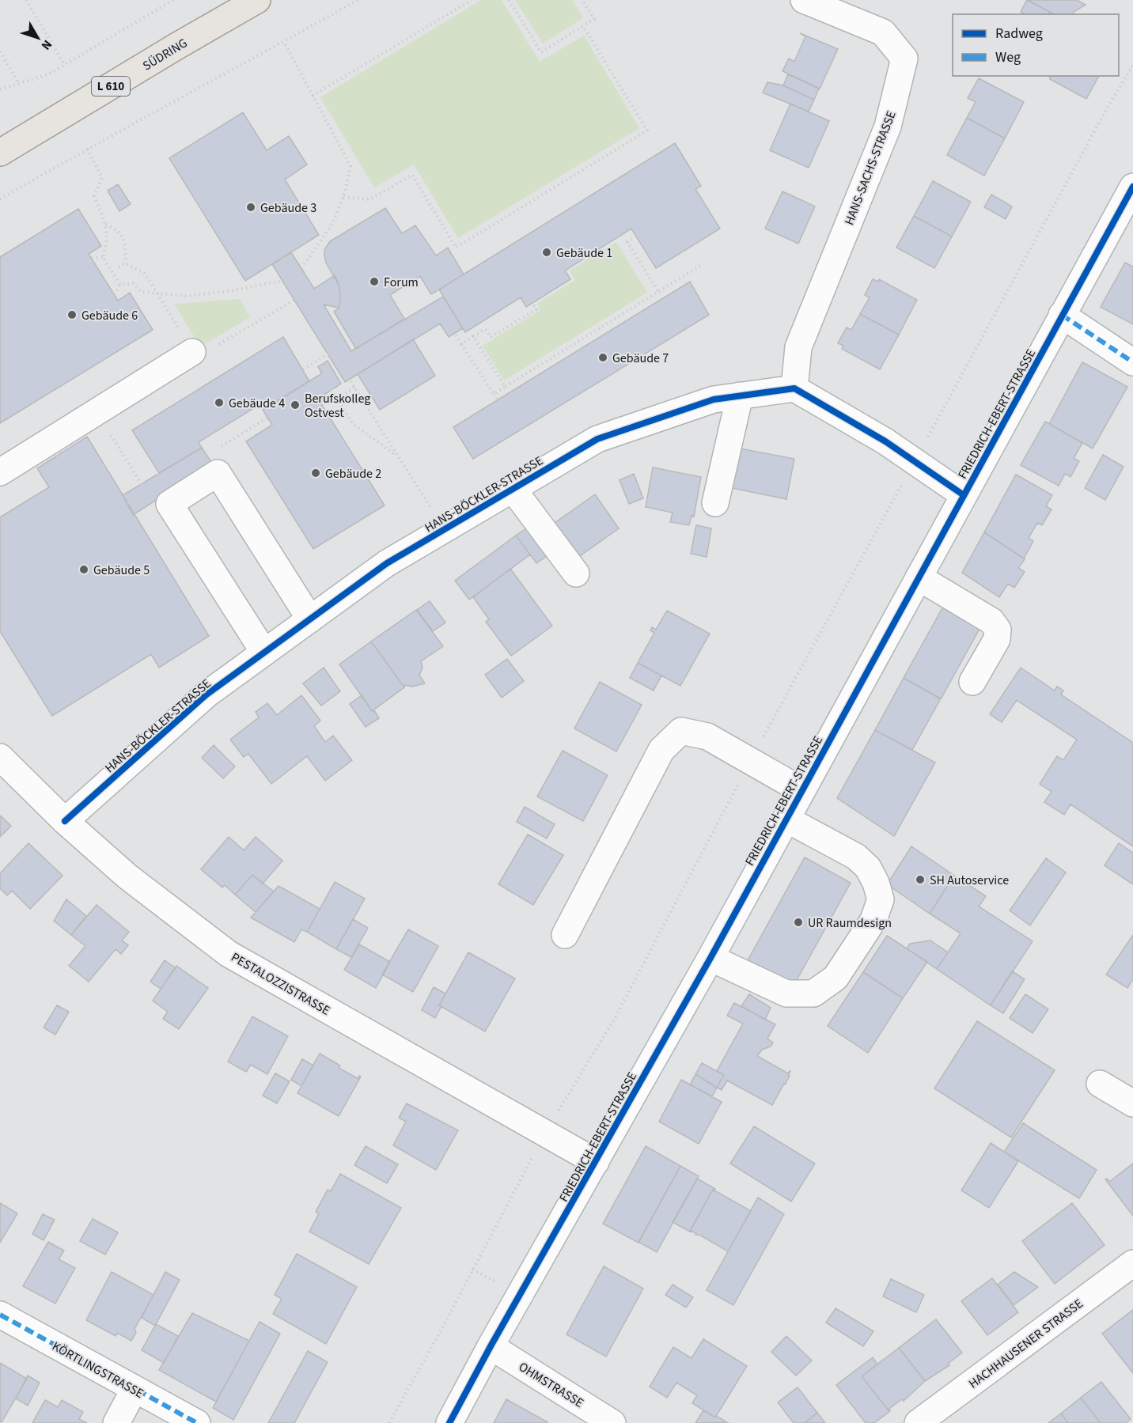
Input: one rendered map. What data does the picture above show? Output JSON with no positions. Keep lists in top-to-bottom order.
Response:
{
  "streets": {
    "main road": ["SÜDRING", "L 610"],
    "street": [
      "HANS-SACHS-STRASSE",
      "FRIEDRICH-EBERT-STRASSE",
      "HANS-BÖCKLER-STRASSE",
      "PESTALOZZISTRASSE",
      "HACHHAUSENER STRASSE",
      "KÖRTLINGSTRASSE",
      "OHMSTRASSE"
    ]
  },
  "crossings": [
    ["HANS-SACHS-STRASSE", "HANS-BÖCKLER-STRASSE"],
    ["FRIEDRICH-EBERT-STRASSE", "PESTALOZZISTRASSE"],
    ["FRIEDRICH-EBERT-STRASSE", "OHMSTRASSE"],
    ["HANS-BÖCKLER-STRASSE", "PESTALOZZISTRASSE"]
  ],
  "places": [
    "Gebäude 3",
    "Gebäude 1",
    "Forum",
    "Gebäude 6",
    "Gebäude 7",
    "Gebäude 4",
    "Berufskolleg Ostvest",
    "Gebäude 2",
    "Gebäude 5",
    "SH Autoservice",
    "UR Raumdesign"
  ],
  "legend": ["Radweg", "Weg"],
  "north": "bottom right"
}
